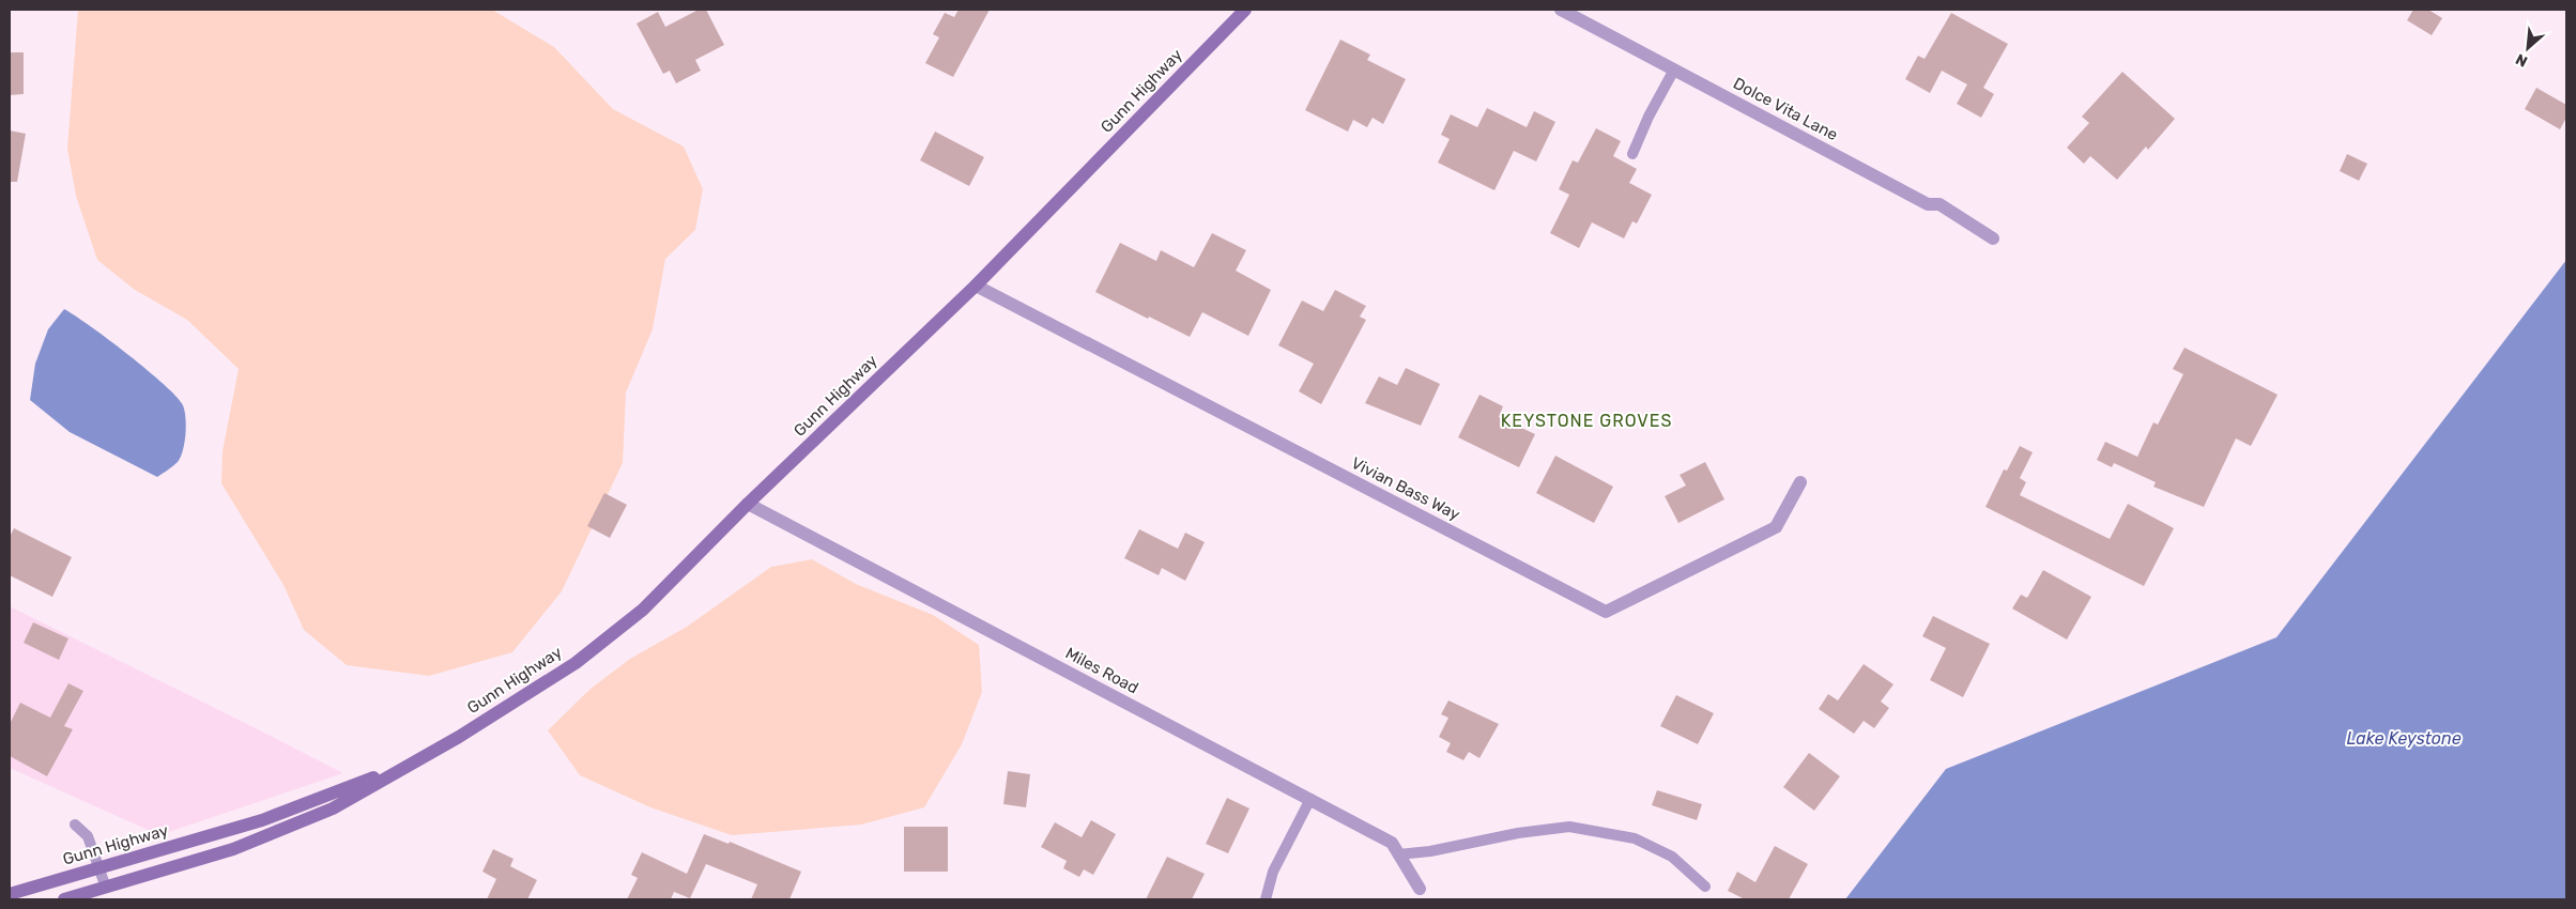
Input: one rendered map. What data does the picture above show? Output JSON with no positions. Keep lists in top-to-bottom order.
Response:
{
  "streets": {
    "main road": ["Gunn Highway"],
    "street": ["Dolce Vita Lane", "Vivian Bass Way", "Miles Road"]
  },
  "crossings": [
    ["Gunn Highway", "Vivian Bass Way"],
    ["Gunn Highway", "Miles Road"]
  ],
  "districts": ["KEYSTONE GROVES"],
  "water": ["Lake Keystone"],
  "north": "bottom left"
}
